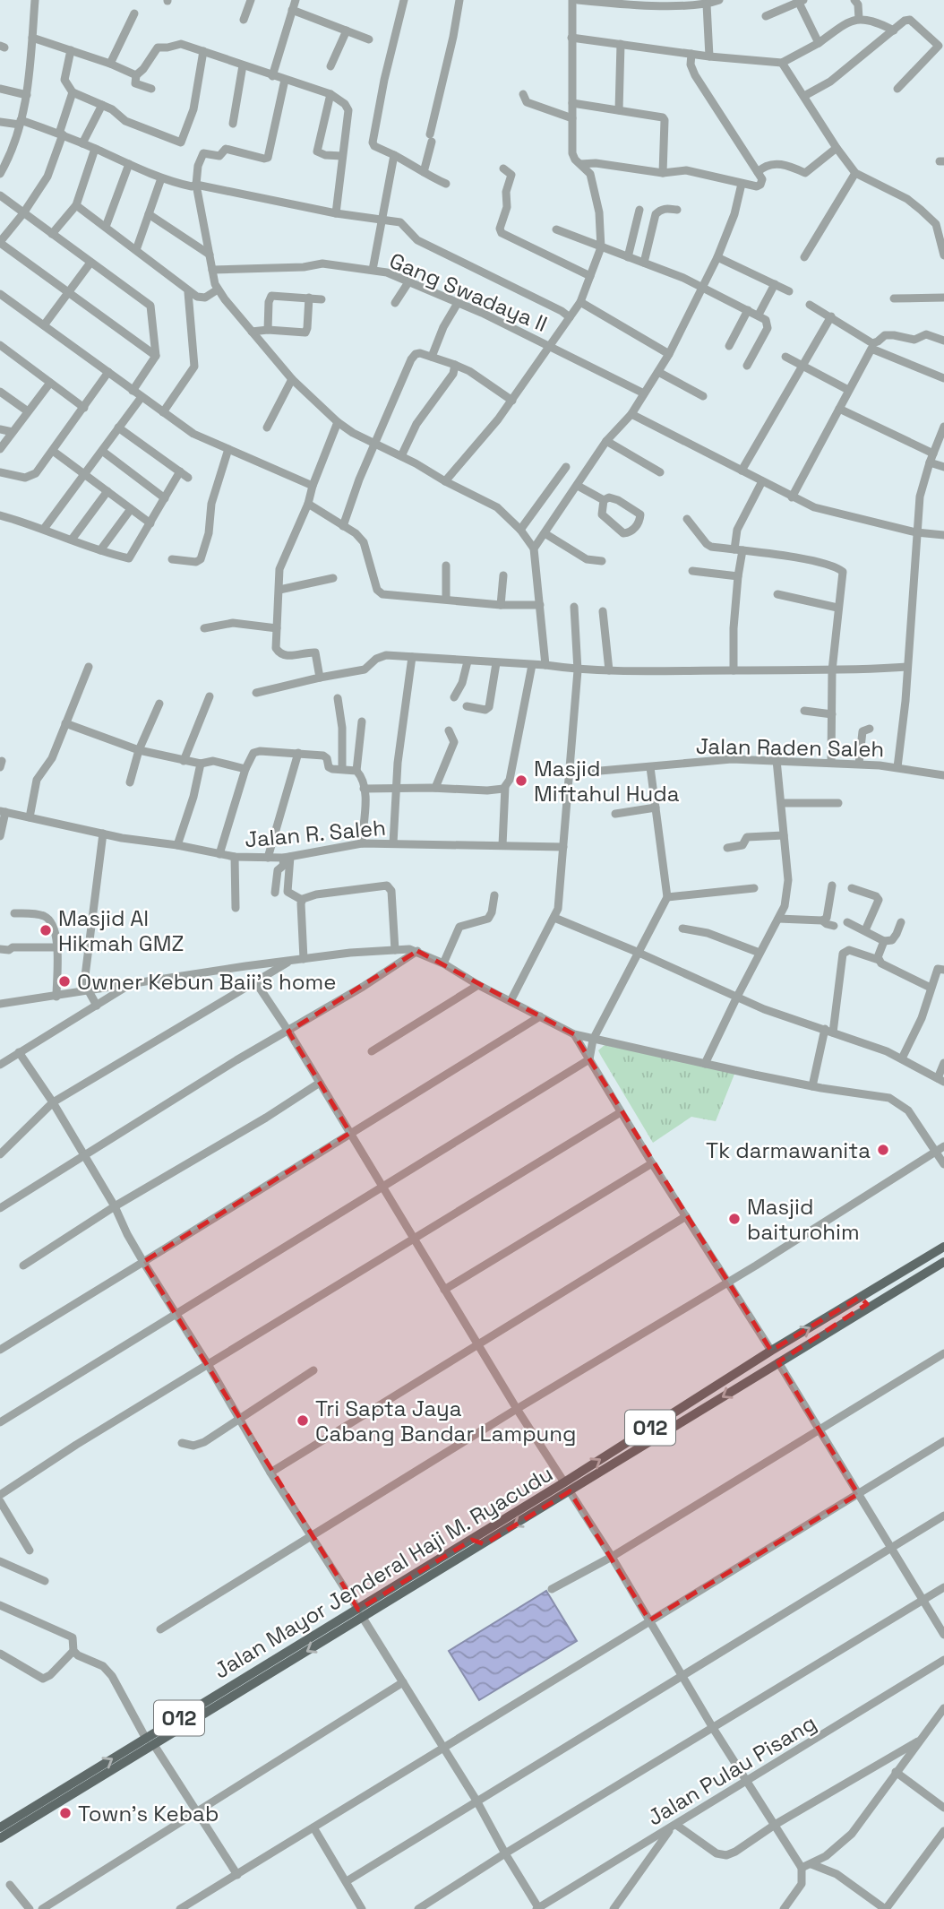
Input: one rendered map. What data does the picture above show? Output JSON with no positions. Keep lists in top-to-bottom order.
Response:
{
  "streets": {
    "main road": ["012", "Jalan Mayor Jenderal Haji M. Ryacudu"],
    "street": [
      "Gang Swadaya II",
      "Jalan Raden Saleh",
      "Jalan R. Saleh",
      "Jalan Pulau Pisang"
    ]
  },
  "places": [
    "Masjid Miftahul Huda",
    "Masjid Al Hikmah GMZ",
    "Owner Kebun Baii's home",
    "Tk darmawanita",
    "Masjid baiturohim",
    "Tri Sapta Jaya Cabang Bandar Lampung",
    "Town's Kebab"
  ]
}
